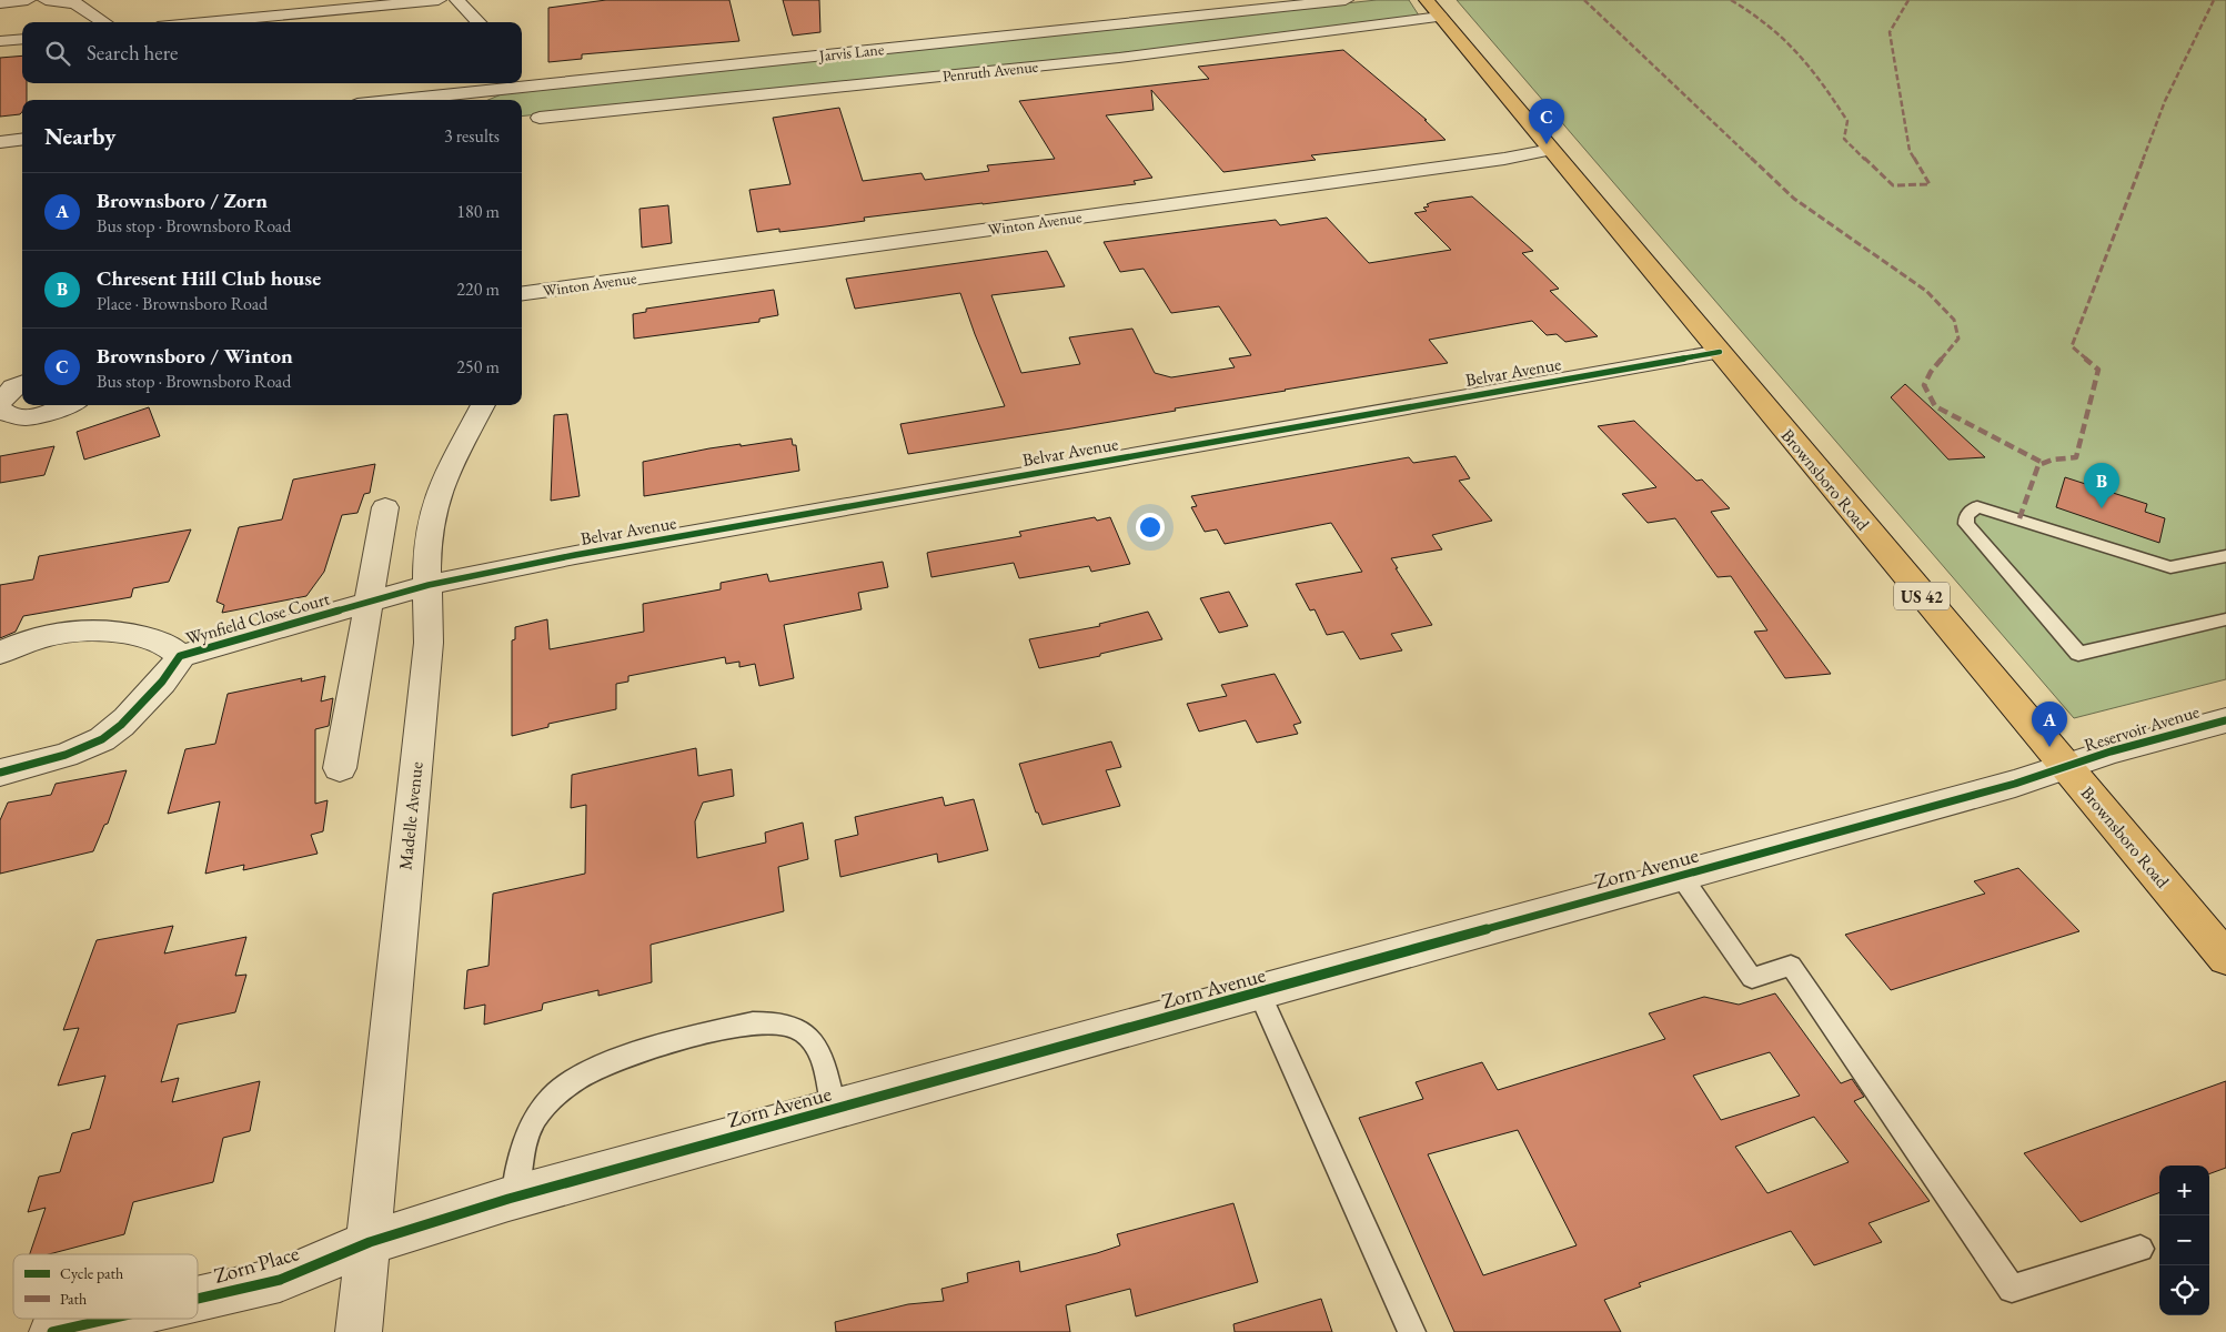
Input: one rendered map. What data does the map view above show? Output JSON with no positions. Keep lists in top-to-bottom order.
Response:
{
  "streets": {
    "main road": ["Brownsboro Road", "US 42"],
    "street": [
      "Jarvis Lane",
      "Penruth Avenue",
      "Winton Avenue",
      "Belvar Avenue",
      "Wynfield Close Court",
      "Reservoir Avenue",
      "Madelle Avenue",
      "Zorn Avenue",
      "Zorn Place"
    ]
  },
  "crossings": [
    ["Penruth Avenue", "Brownsboro Road"],
    ["Winton Avenue", "Brownsboro Road"],
    ["Belvar Avenue", "Brownsboro Road"],
    ["Belvar Avenue", "Wynfield Close Court"],
    ["Belvar Avenue", "Madelle Avenue"],
    ["Brownsboro Road", "Reservoir Avenue"],
    ["Brownsboro Road", "Zorn Avenue"],
    ["Wynfield Close Court", "Madelle Avenue"],
    ["Reservoir Avenue", "Zorn Avenue"],
    ["Madelle Avenue", "Zorn Avenue"],
    ["Madelle Avenue", "Zorn Place"],
    ["Zorn Avenue", "Zorn Place"]
  ],
  "legend": ["Cycle path", "Path"],
  "page": {
    "search": "Search here",
    "pins": ["C", "B", "A"],
    "heading": ["Nearby", "3 results"],
    "list": [
      {
        "mark": "A",
        "name": "Brownsboro / Zorn",
        "note": "Bus stop · Brownsboro Road",
        "value": "180 m"
      },
      {
        "mark": "B",
        "name": "Chresent Hill Club house",
        "note": "Place · Brownsboro Road",
        "value": "220 m"
      },
      {
        "mark": "C",
        "name": "Brownsboro / Winton",
        "note": "Bus stop · Brownsboro Road",
        "value": "250 m"
      }
    ],
    "map_buttons": ["+", "−"]
  }
}
